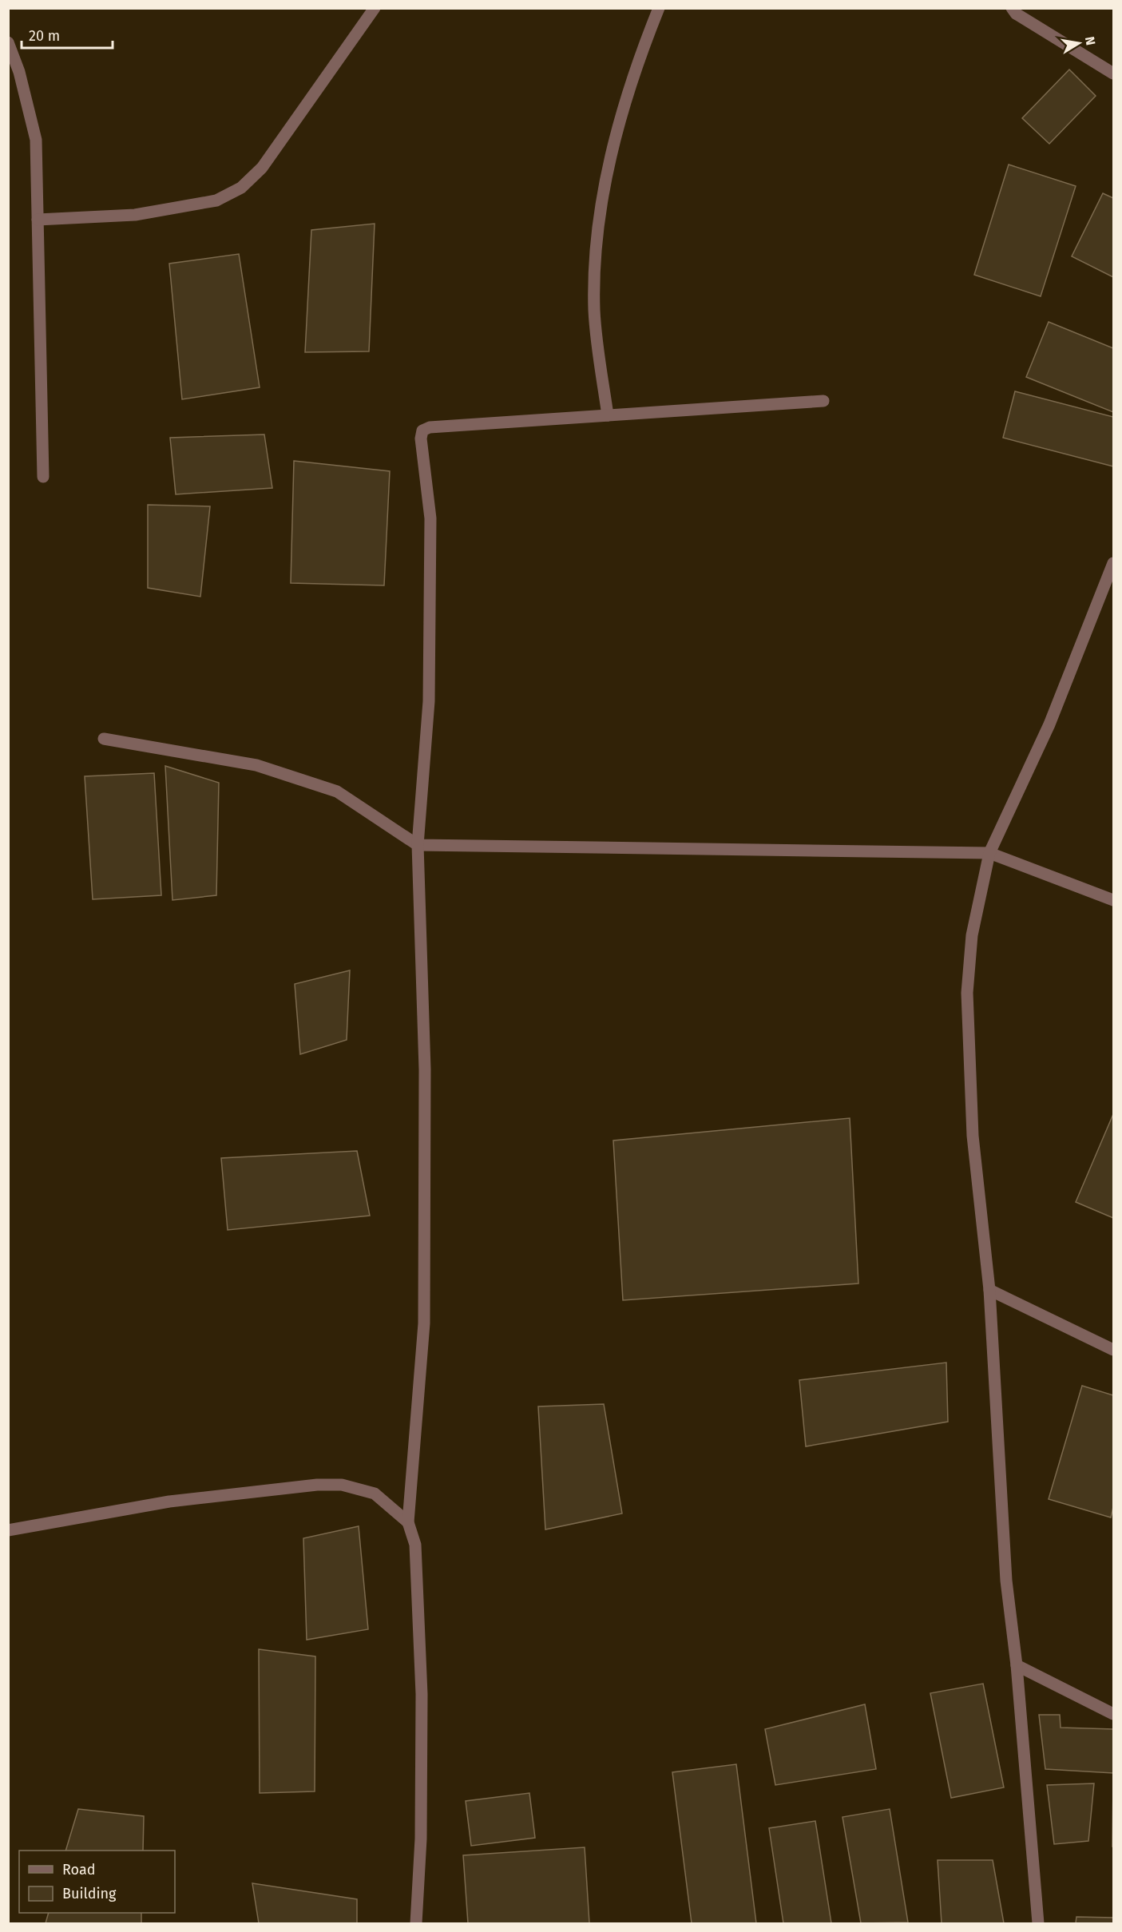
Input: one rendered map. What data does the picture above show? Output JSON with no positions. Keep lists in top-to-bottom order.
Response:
{
  "legend": ["Road", "Building"],
  "scale_bar": "20 m",
  "north": "right"
}
